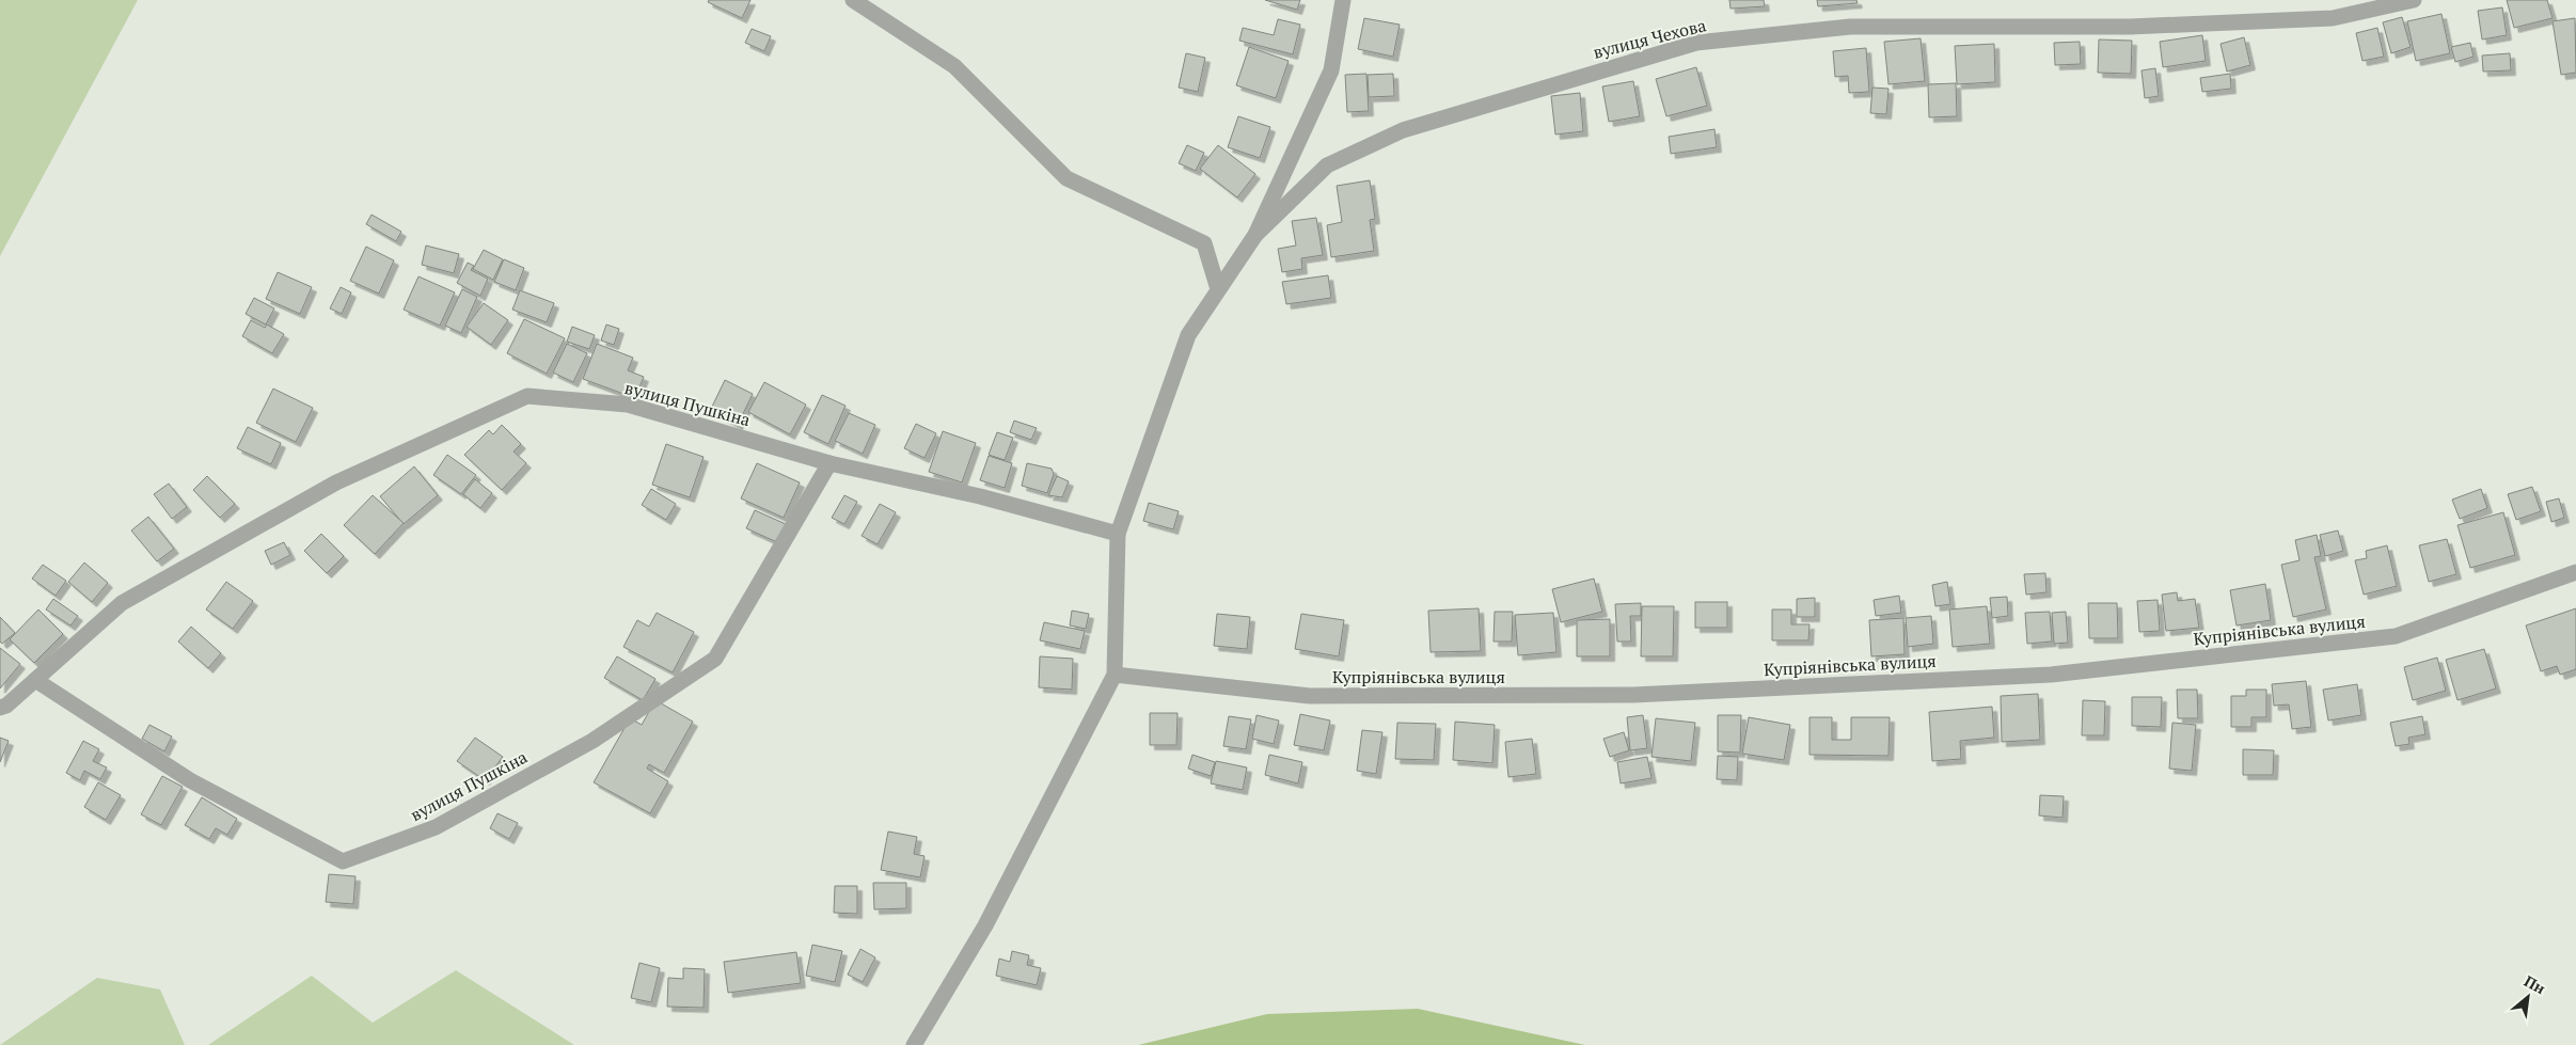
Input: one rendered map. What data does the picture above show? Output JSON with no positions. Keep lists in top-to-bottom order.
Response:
{
  "streets": {
    "street": ["вулиця Чехова", "вулиця Пушкіна", "Купріянівська вулиця"]
  },
  "north": "top right"
}
